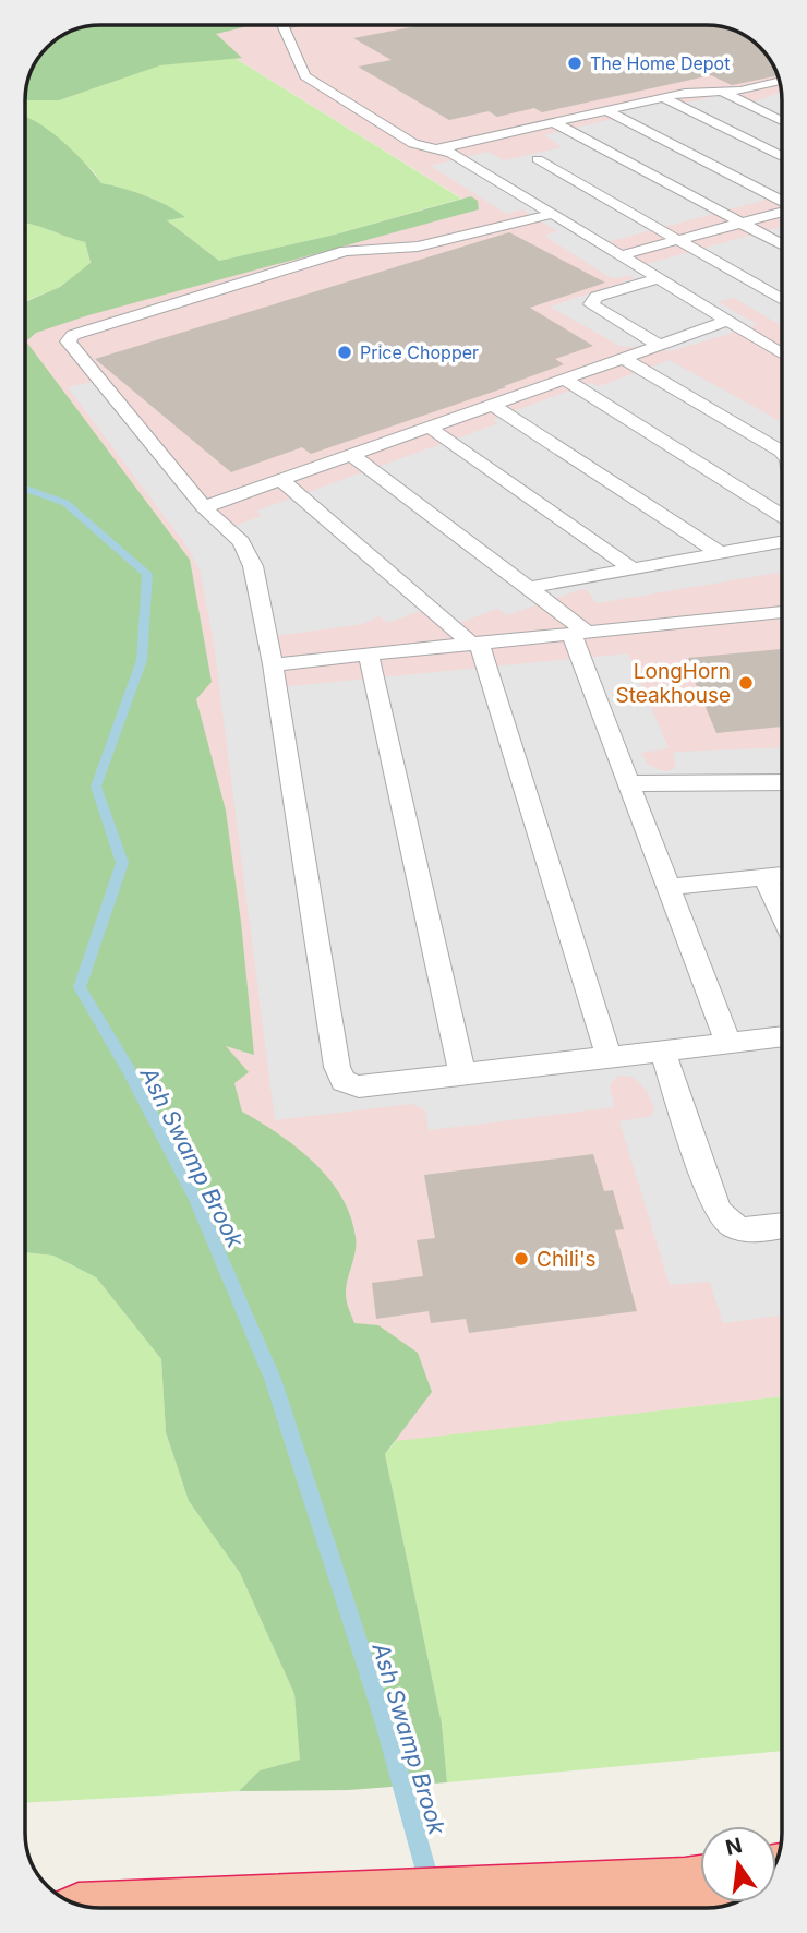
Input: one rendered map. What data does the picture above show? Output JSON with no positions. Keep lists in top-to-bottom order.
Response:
{
  "water": ["Ash Swamp Brook"],
  "places": [
    "The Home Depot",
    "Price Chopper",
    "LongHorn Steakhouse",
    "Chili's"
  ],
  "north": "top"
}
